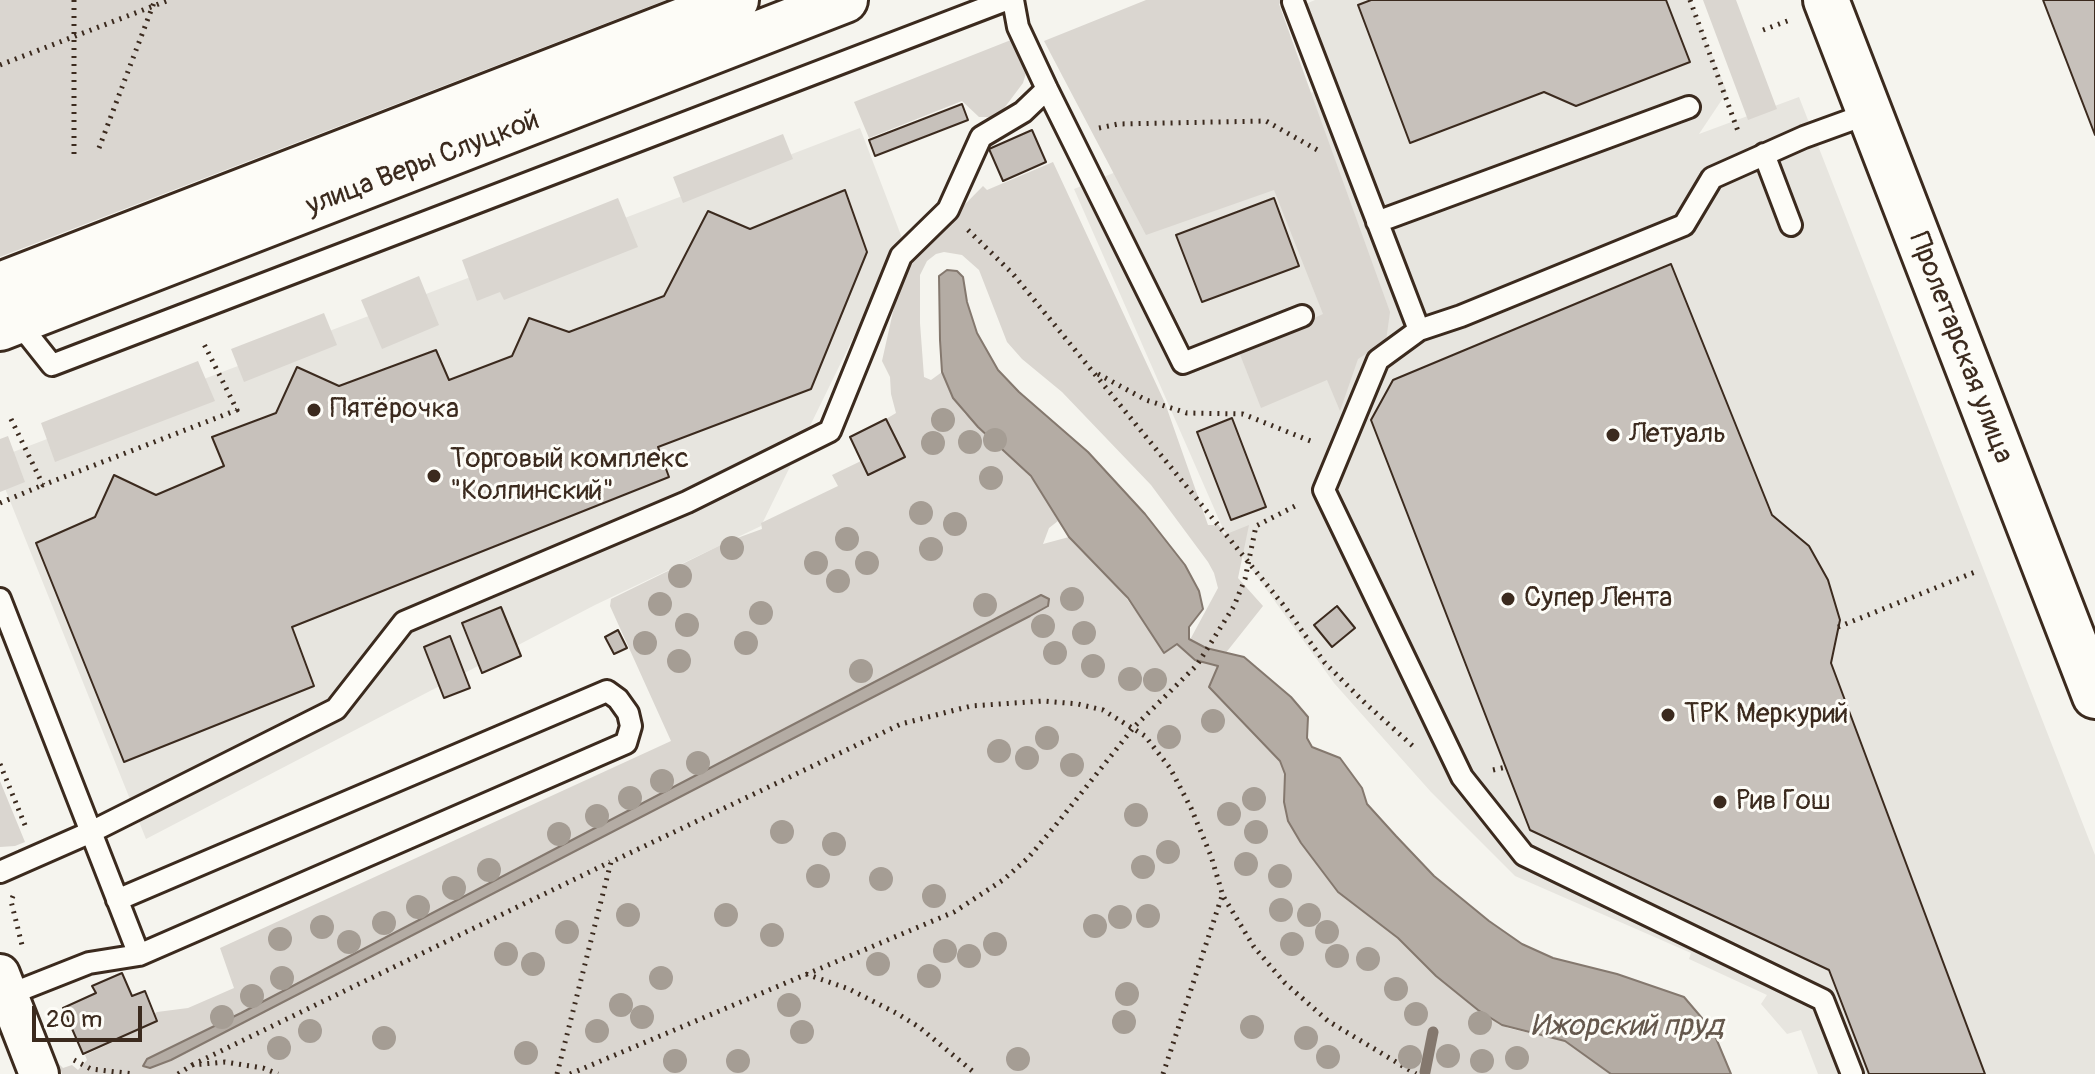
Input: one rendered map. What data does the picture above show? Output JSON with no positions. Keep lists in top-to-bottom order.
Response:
{
  "streets": {
    "street": ["улица Веры Слуцкой", "Пролетарская улица"]
  },
  "water": ["Ижорский пруд"],
  "places": [
    "Пятёрочка",
    "Летуаль",
    "Торговый комплекс \"Колпинский\"",
    "Супер Лента",
    "ТРК Меркурий",
    "Рив Гош"
  ],
  "scale_bar": "20 m"
}
